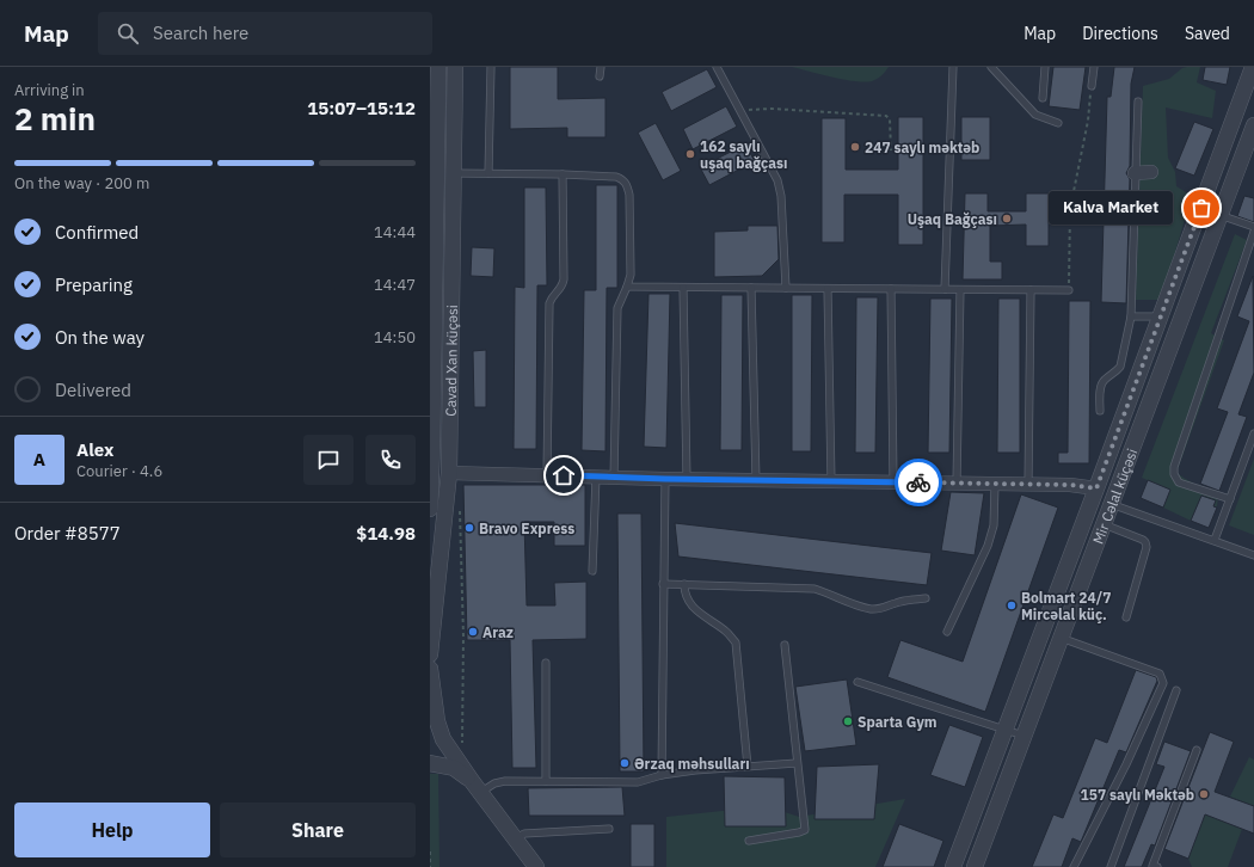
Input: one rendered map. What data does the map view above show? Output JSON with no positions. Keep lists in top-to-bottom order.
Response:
{
  "streets": {
    "street": ["Cavad Xan küçəsi", "Mir Cəlal küçəsi"]
  },
  "places": [
    "247 saylı məktəb",
    "162 saylı uşaq bağçası",
    "Kalva Market",
    "Uşaq Bağçası",
    "Bravo Express",
    "Bolmart 24/7 Mircәlal küç.",
    "Araz",
    "Sparta Gym",
    "Ərzaq məhsulları",
    "157 saylı Məktəb"
  ],
  "page": {
    "header": "Map",
    "search": "Search here",
    "nav": ["Map", "Directions", "Saved"],
    "heading": ["2 min", "Arriving in", "15:07–15:12"],
    "panel": [
      "Alex",
      "Courier · 4.6",
      "Order #8577",
      "$14.98"
    ],
    "bar": "On the way · 200 m",
    "bubble": "Kalva Market",
    "list": [
      ["Confirmed", "14:44"],
      ["Preparing", "14:47"],
      ["On the way", "14:50"],
      "Delivered"
    ],
    "round": "A",
    "buttons": ["Help", "Share"]
  }
}
